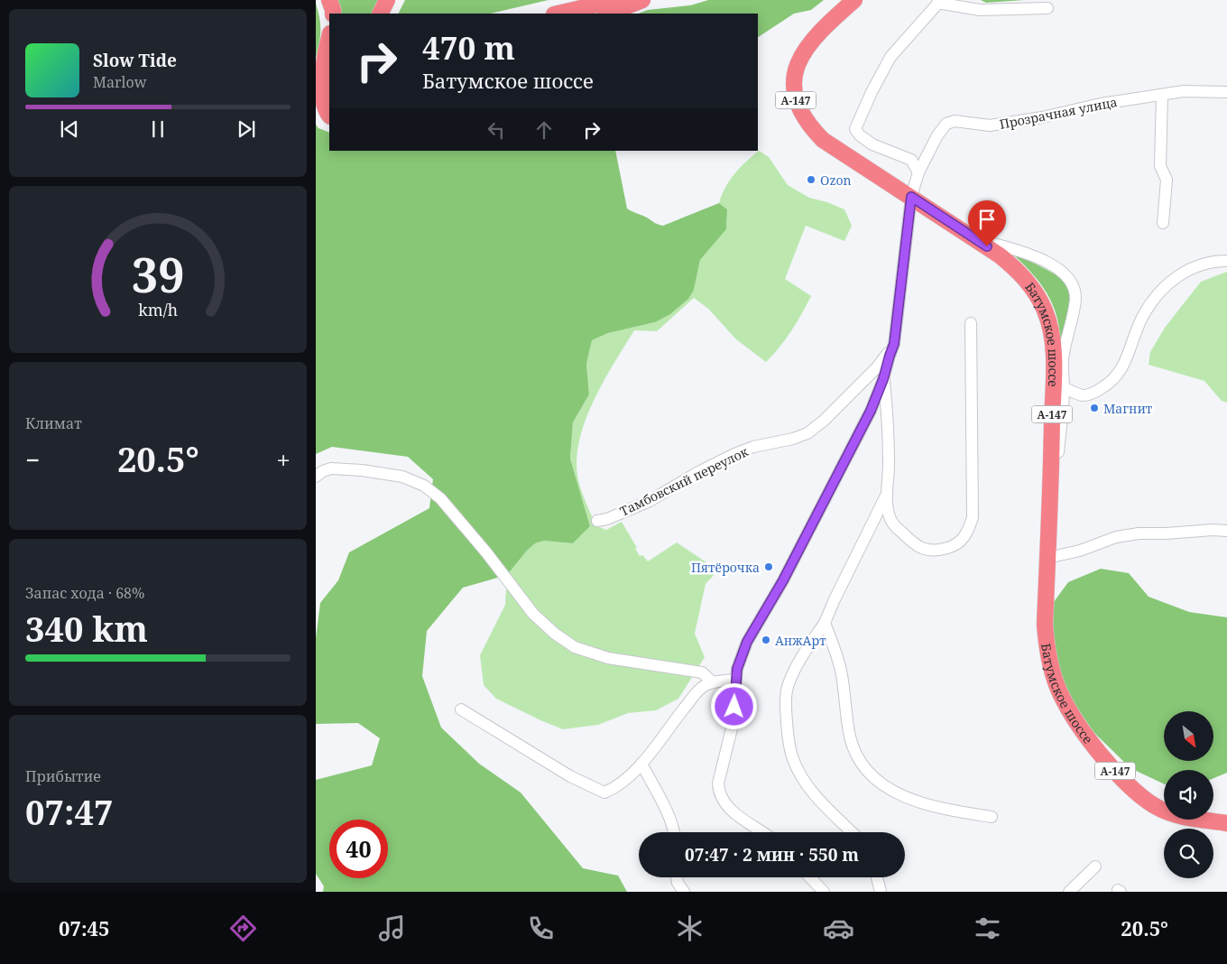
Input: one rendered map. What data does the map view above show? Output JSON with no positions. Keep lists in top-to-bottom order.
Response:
{
  "streets": {
    "highway": ["А-147", "Батумское шоссе"],
    "street": ["Прозрачная улица", "Тамбовский переулок"]
  },
  "crossings": [
    ["Прозрачная улица", "Батумское шоссе"],
    ["Прозрачная улица", "Тамбовский переулок"]
  ],
  "places": [
    "Ozon",
    "Магнит",
    "Пятёрочка",
    "АнжАрт"
  ],
  "north": "bottom right",
  "page": {
    "turn": ["470 m", "Батумское шоссе"],
    "song": ["Slow Tide", "Marlow"],
    "tile": [
      "Климат",
      ["Запас хода · 68%", "340 km"],
      ["Прибытие", "07:47"]
    ],
    "heat": ["−", "20.5°", "+"],
    "limit": "40",
    "trip": "07:47 · 2 мин · 550 m",
    "tabs": ["07:45", "20.5°"],
    "gauge": ["39", "km/h"]
  }
}
